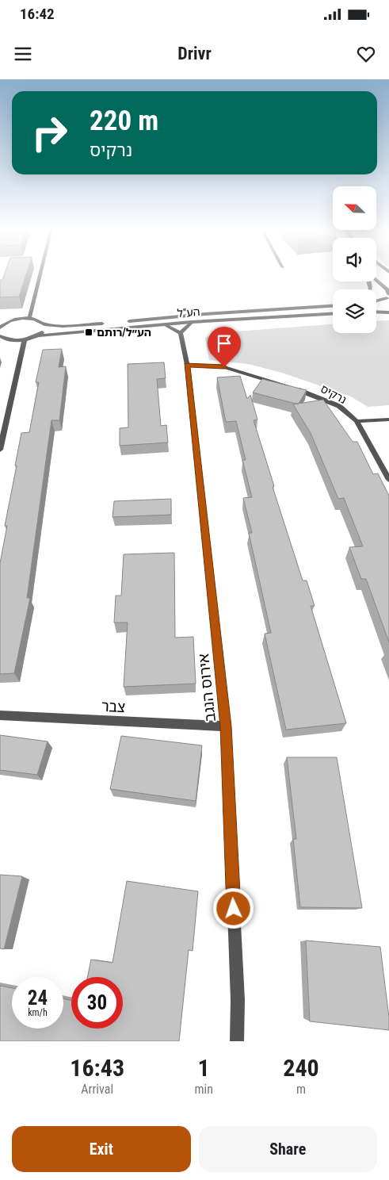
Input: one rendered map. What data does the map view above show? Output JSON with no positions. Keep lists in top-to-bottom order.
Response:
{
  "streets": {
    "street": [
      "הע\"ל",
      "נרקיס",
      "אירוס הנגב",
      "צבר"
    ]
  },
  "crossings": [
    ["נרקיס", "אירוס הנגב"],
    ["אירוס הנגב", "צבר"]
  ],
  "places": {
    "transit": ["הע״ל/רותם"]
  },
  "north": "top left",
  "page": {
    "status": "16:42",
    "header": "Drivr",
    "turn": ["220 m", "נרקיס"],
    "speed": "24 km/h",
    "limit": "30",
    "eta": [
      "16:43",
      "Arrival",
      "1",
      "min",
      "240",
      "m"
    ],
    "buttons": ["Exit", "Share"]
  }
}
